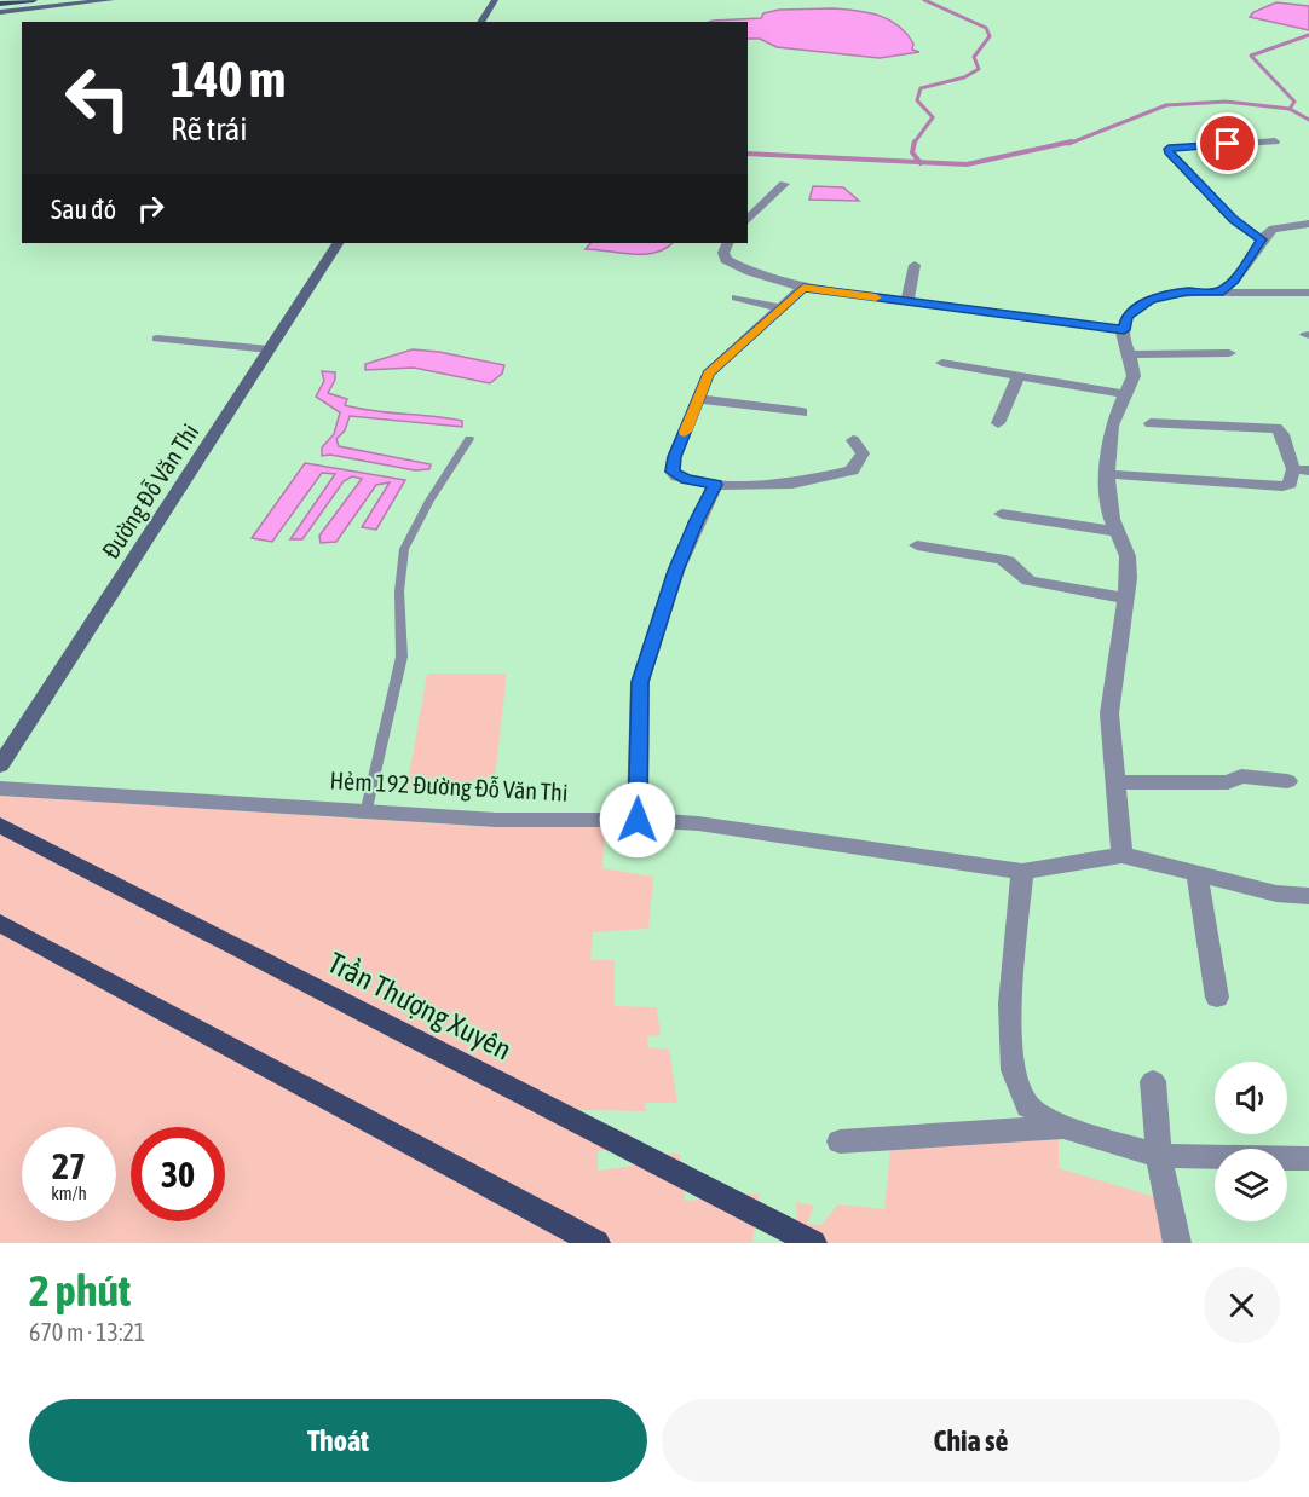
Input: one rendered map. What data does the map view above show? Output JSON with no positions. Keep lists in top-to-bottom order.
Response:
{
  "streets": {
    "main road": ["Trần Thượng Xuyên"],
    "street": ["Đường Đỗ Văn Thi", "Hẻm 192 Đường Đỗ Văn Thi"]
  },
  "page": {
    "turn": ["140 m", "Rẽ trái"],
    "then": "Sau đó",
    "speed": "27 km/h",
    "limit": "30",
    "heading": ["2 phút", "670 m · 13:21"],
    "buttons": ["Thoát", "Chia sẻ"]
  }
}
